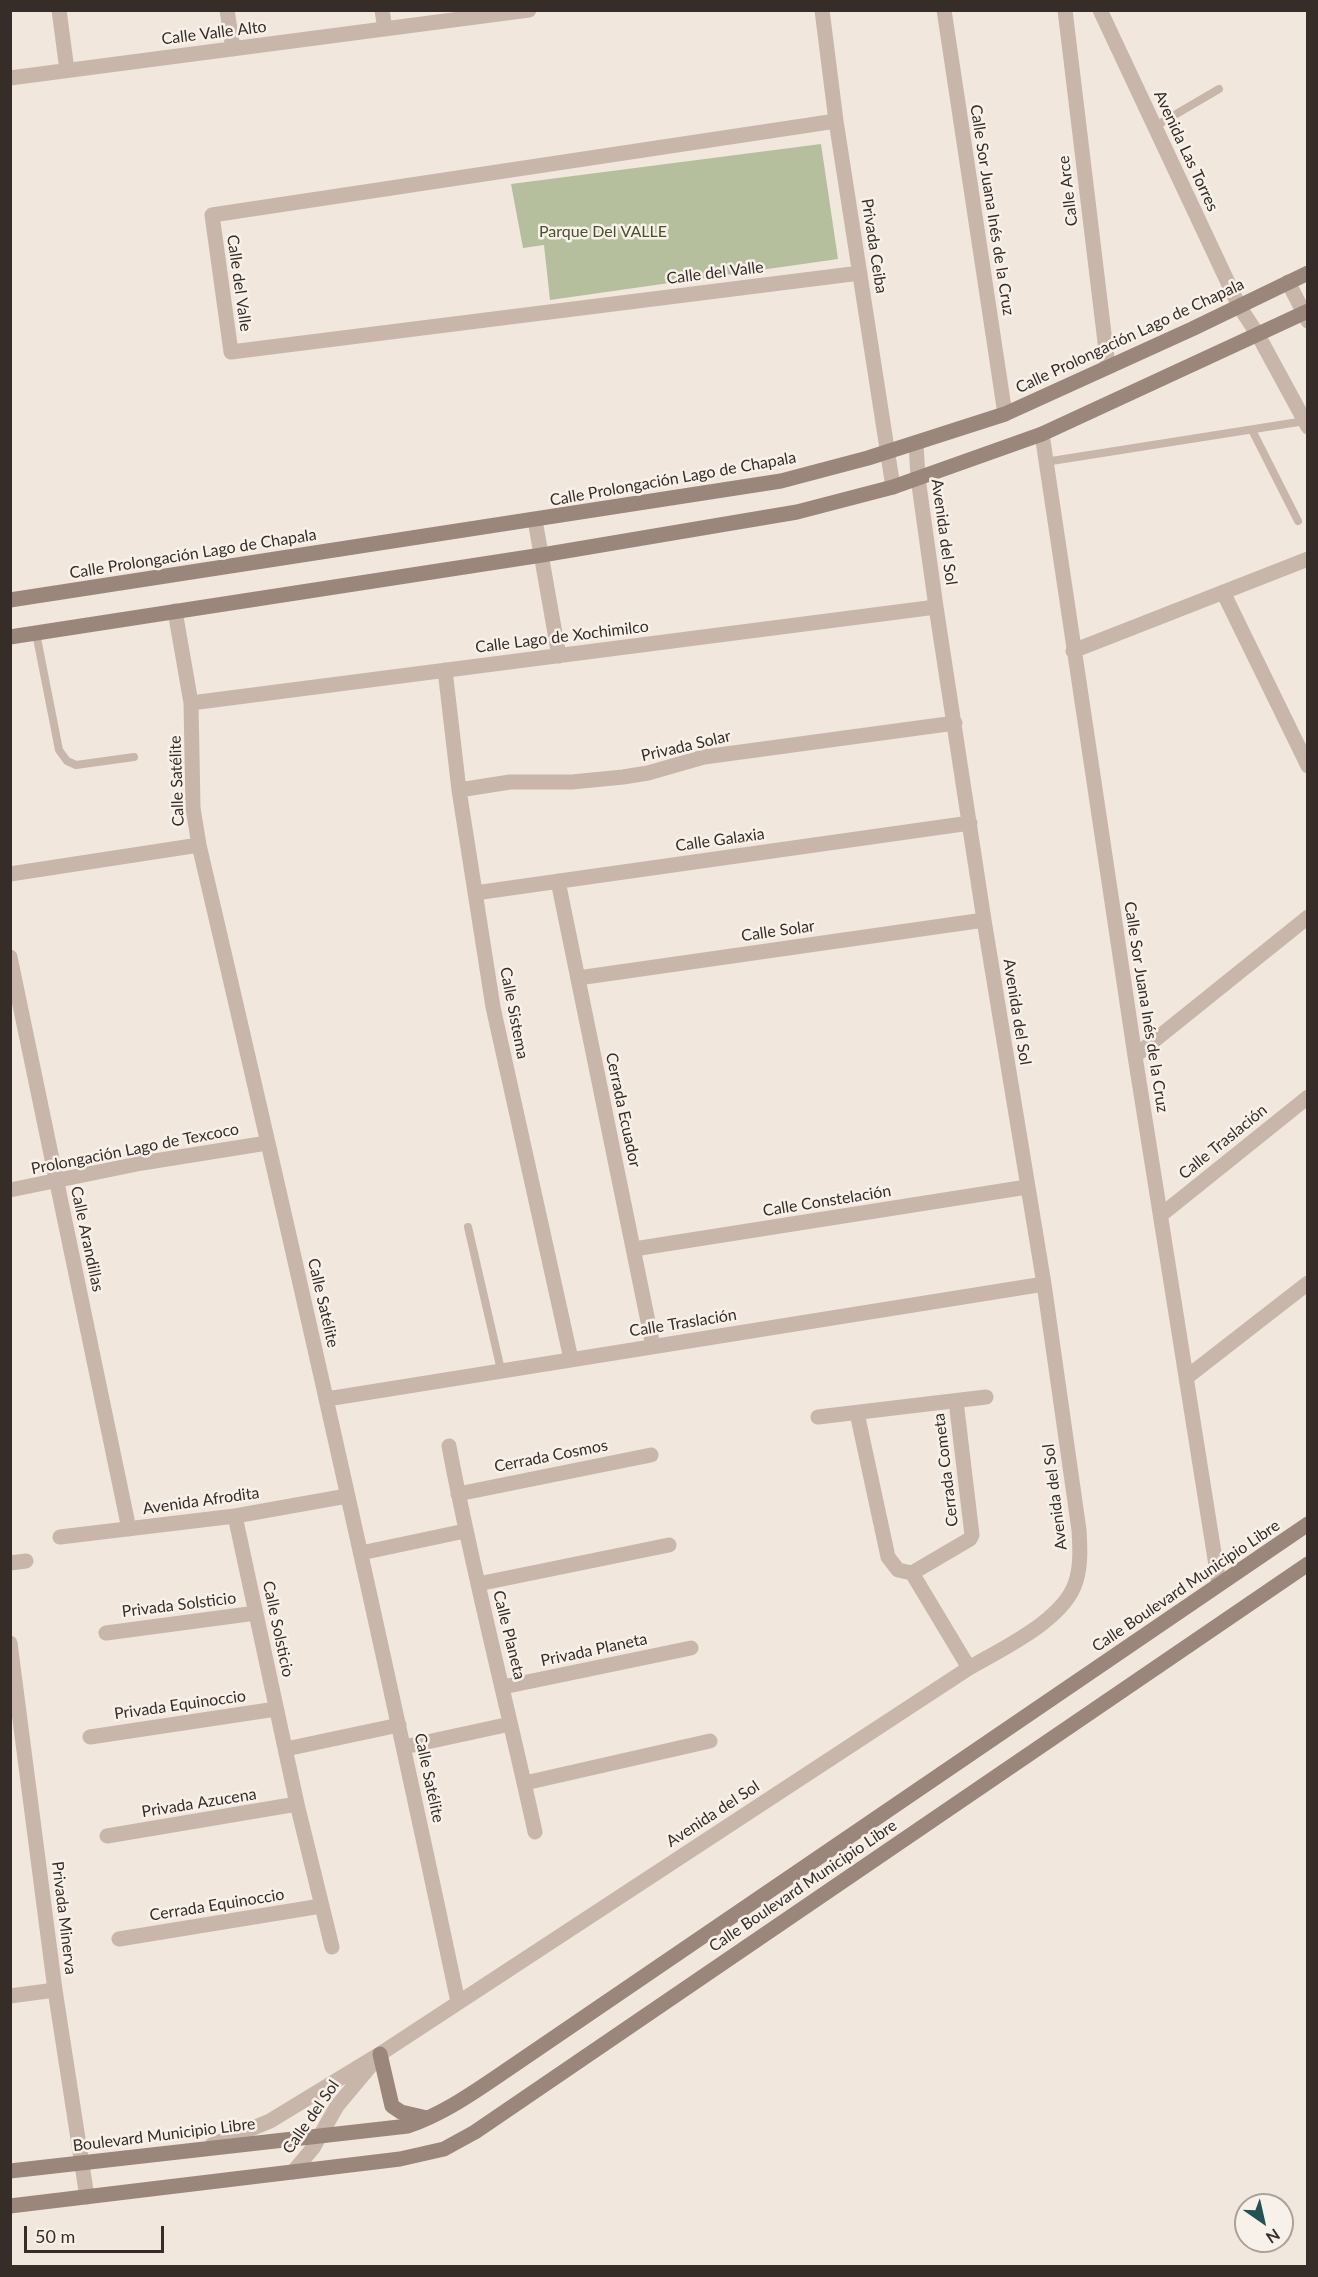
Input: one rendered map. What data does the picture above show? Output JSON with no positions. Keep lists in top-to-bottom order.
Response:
{
  "streets": {
    "main road": ["Calle Prolongación Lago de Chapala", "Calle Boulevard Municipio Libre", "Boulevard Municipio Libre"],
    "street": [
      "Calle Valle Alto",
      "Avenida Las Torres",
      "Calle Arce",
      "Calle Sor Juana Inés de la Cruz",
      "Privada Ceiba",
      "Calle del Valle",
      "Avenida del Sol",
      "Calle Lago de Xochimilco",
      "Privada Solar",
      "Calle Satélite",
      "Calle Galaxia",
      "Calle Solar",
      "Calle Sistema",
      "Cerrada Ecuador",
      "Calle Traslación",
      "Prolongación Lago de Texcoco",
      "Calle Constelación",
      "Calle Arandillas",
      "Cerrada Cosmos",
      "Cerrada Cometa",
      "Avenida Afrodita",
      "Privada Solsticio",
      "Calle Solsticio",
      "Calle Planeta",
      "Privada Planeta",
      "Privada Equinoccio",
      "Privada Azucena",
      "Cerrada Equinoccio",
      "Privada Minerva",
      "Calle del Sol"
    ]
  },
  "crossings": [
    ["Avenida Las Torres", "Calle Prolongación Lago de Chapala"],
    ["Calle Arce", "Calle Prolongación Lago de Chapala"],
    ["Calle Sor Juana Inés de la Cruz", "Calle Prolongación Lago de Chapala"],
    ["Calle Sor Juana Inés de la Cruz", "Calle Traslación"],
    ["Calle Sor Juana Inés de la Cruz", "Calle Boulevard Municipio Libre"],
    ["Privada Ceiba", "Calle del Valle"],
    ["Privada Ceiba", "Calle Prolongación Lago de Chapala"],
    ["Calle Prolongación Lago de Chapala", "Avenida del Sol"],
    ["Avenida del Sol", "Calle Lago de Xochimilco"],
    ["Avenida del Sol", "Privada Solar"],
    ["Avenida del Sol", "Calle Satélite"],
    ["Avenida del Sol", "Calle Galaxia"],
    ["Avenida del Sol", "Calle Solar"],
    ["Avenida del Sol", "Calle Traslación"],
    ["Avenida del Sol", "Calle Constelación"],
    ["Avenida del Sol", "Calle del Sol"],
    ["Avenida del Sol", "Boulevard Municipio Libre"],
    ["Calle Lago de Xochimilco", "Calle Satélite"],
    ["Calle Lago de Xochimilco", "Calle Sistema"],
    ["Privada Solar", "Calle Sistema"],
    ["Calle Satélite", "Calle Traslación"],
    ["Calle Satélite", "Prolongación Lago de Texcoco"],
    ["Calle Satélite", "Avenida Afrodita"],
    ["Calle Galaxia", "Calle Sistema"],
    ["Calle Galaxia", "Cerrada Ecuador"],
    ["Calle Solar", "Cerrada Ecuador"],
    ["Calle Sistema", "Calle Traslación"],
    ["Cerrada Ecuador", "Calle Traslación"],
    ["Cerrada Ecuador", "Calle Constelación"],
    ["Prolongación Lago de Texcoco", "Calle Arandillas"],
    ["Calle Arandillas", "Avenida Afrodita"],
    ["Cerrada Cosmos", "Calle Planeta"],
    ["Avenida Afrodita", "Calle Solsticio"],
    ["Calle Boulevard Municipio Libre", "Calle del Sol"],
    ["Calle Boulevard Municipio Libre", "Boulevard Municipio Libre"],
    ["Privada Solsticio", "Calle Solsticio"],
    ["Calle Solsticio", "Privada Equinoccio"],
    ["Calle Solsticio", "Privada Azucena"],
    ["Calle Solsticio", "Cerrada Equinoccio"],
    ["Calle Planeta", "Privada Planeta"],
    ["Privada Minerva", "Boulevard Municipio Libre"],
    ["Calle del Sol", "Boulevard Municipio Libre"]
  ],
  "parks": ["Parque Del VALLE"],
  "scale_bar": "50 m",
  "north": "bottom right"
}
